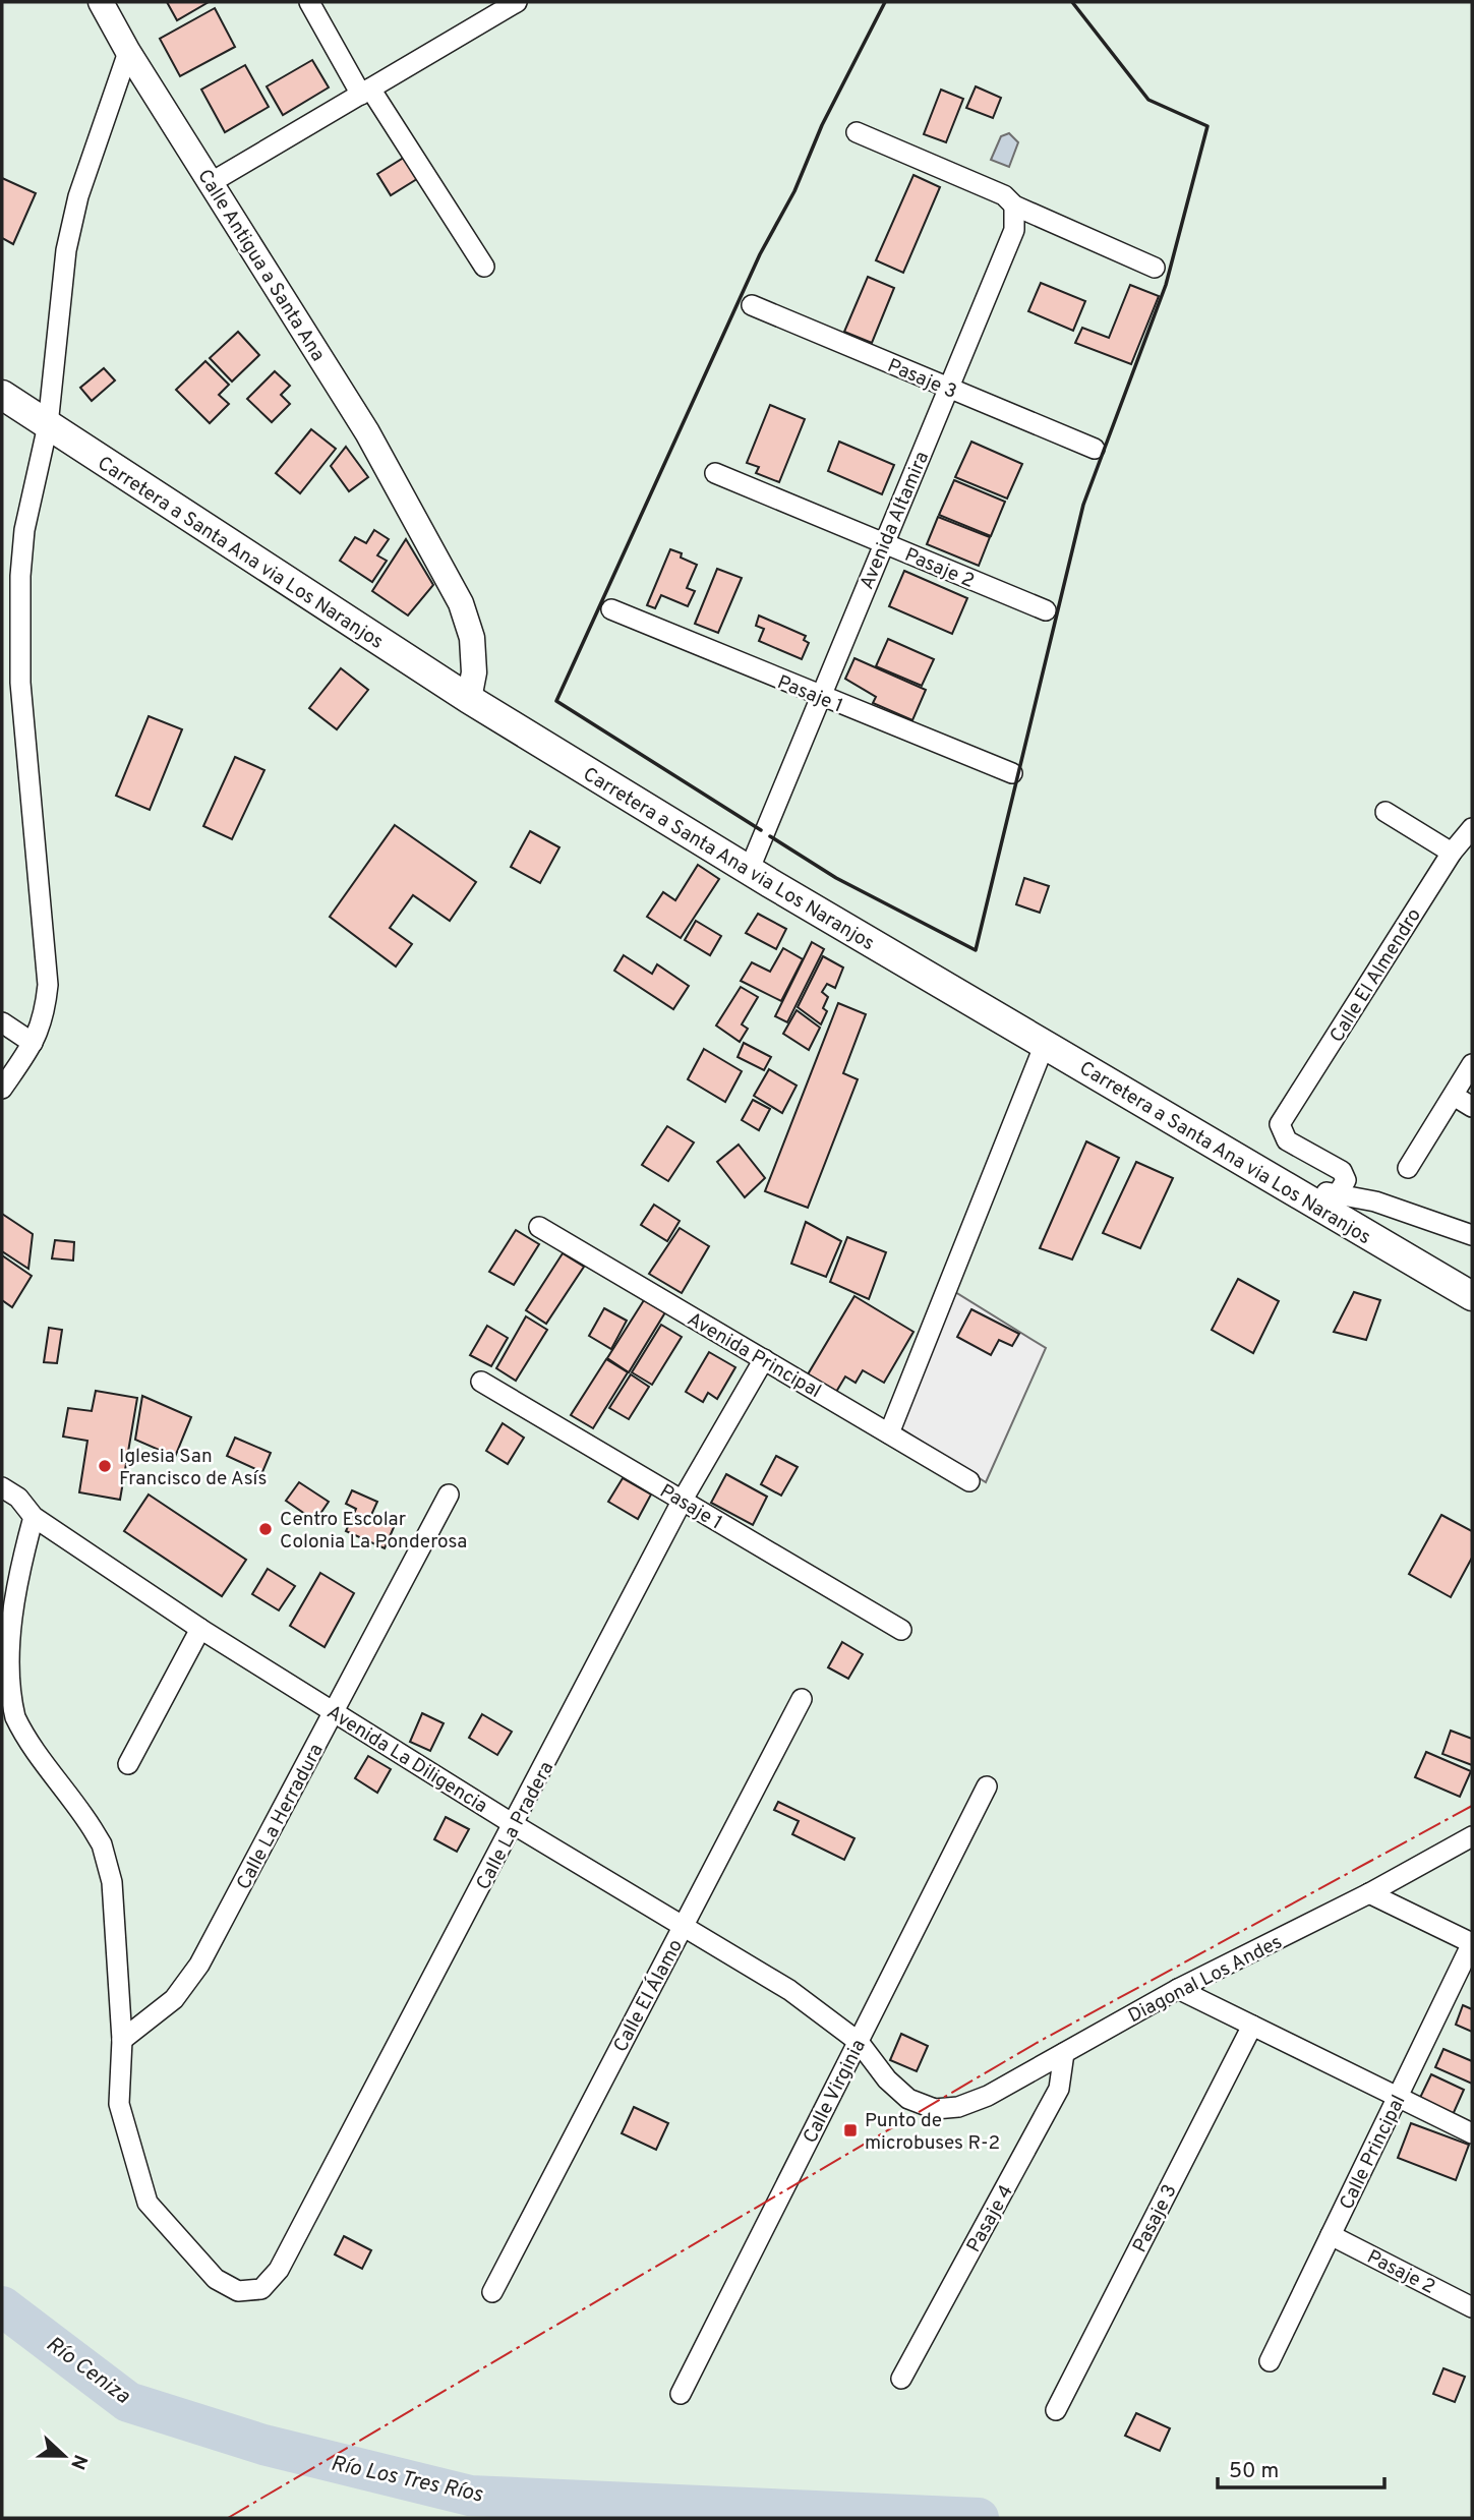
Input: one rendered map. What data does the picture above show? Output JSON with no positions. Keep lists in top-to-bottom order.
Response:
{
  "streets": {
    "main road": ["Carretera a Santa Ana via Los Naranjos"],
    "street": [
      "Calle Antigua a Santa Ana",
      "Pasaje 3",
      "Avenida Altamira",
      "Pasaje 2",
      "Pasaje 1",
      "Calle El Almendro",
      "Avenida Principal",
      "Avenida La Diligencia",
      "Calle La Herradura",
      "Calle La Pradera",
      "Diagonal Los Andes",
      "Calle El Álamo",
      "Calle Virginia",
      "Calle Principal",
      "Pasaje 4"
    ]
  },
  "crossings": [
    ["Calle Antigua a Santa Ana", "Carretera a Santa Ana via Los Naranjos"],
    ["Pasaje 3", "Avenida Altamira"],
    ["Avenida Altamira", "Carretera a Santa Ana via Los Naranjos"],
    ["Avenida Altamira", "Pasaje 2"],
    ["Avenida Altamira", "Pasaje 1"],
    ["Pasaje 2", "Calle Principal"],
    ["Pasaje 1", "Calle La Pradera"],
    ["Avenida Principal", "Calle La Pradera"],
    ["Avenida La Diligencia", "Calle La Herradura"],
    ["Avenida La Diligencia", "Calle La Pradera"],
    ["Avenida La Diligencia", "Diagonal Los Andes"],
    ["Avenida La Diligencia", "Calle El Álamo"],
    ["Avenida La Diligencia", "Calle Virginia"],
    ["Calle La Herradura", "Calle La Pradera"],
    ["Diagonal Los Andes", "Pasaje 4"]
  ],
  "water": ["Río Ceniza", "Río Los Tres Ríos"],
  "places": {
    "other": ["Iglesia San Francisco de Asís", "Centro Escolar Colonia La Ponderosa"],
    "transit": ["Punto de microbuses R-2"]
  },
  "scale_bar": "50 m",
  "north": "right"
}
